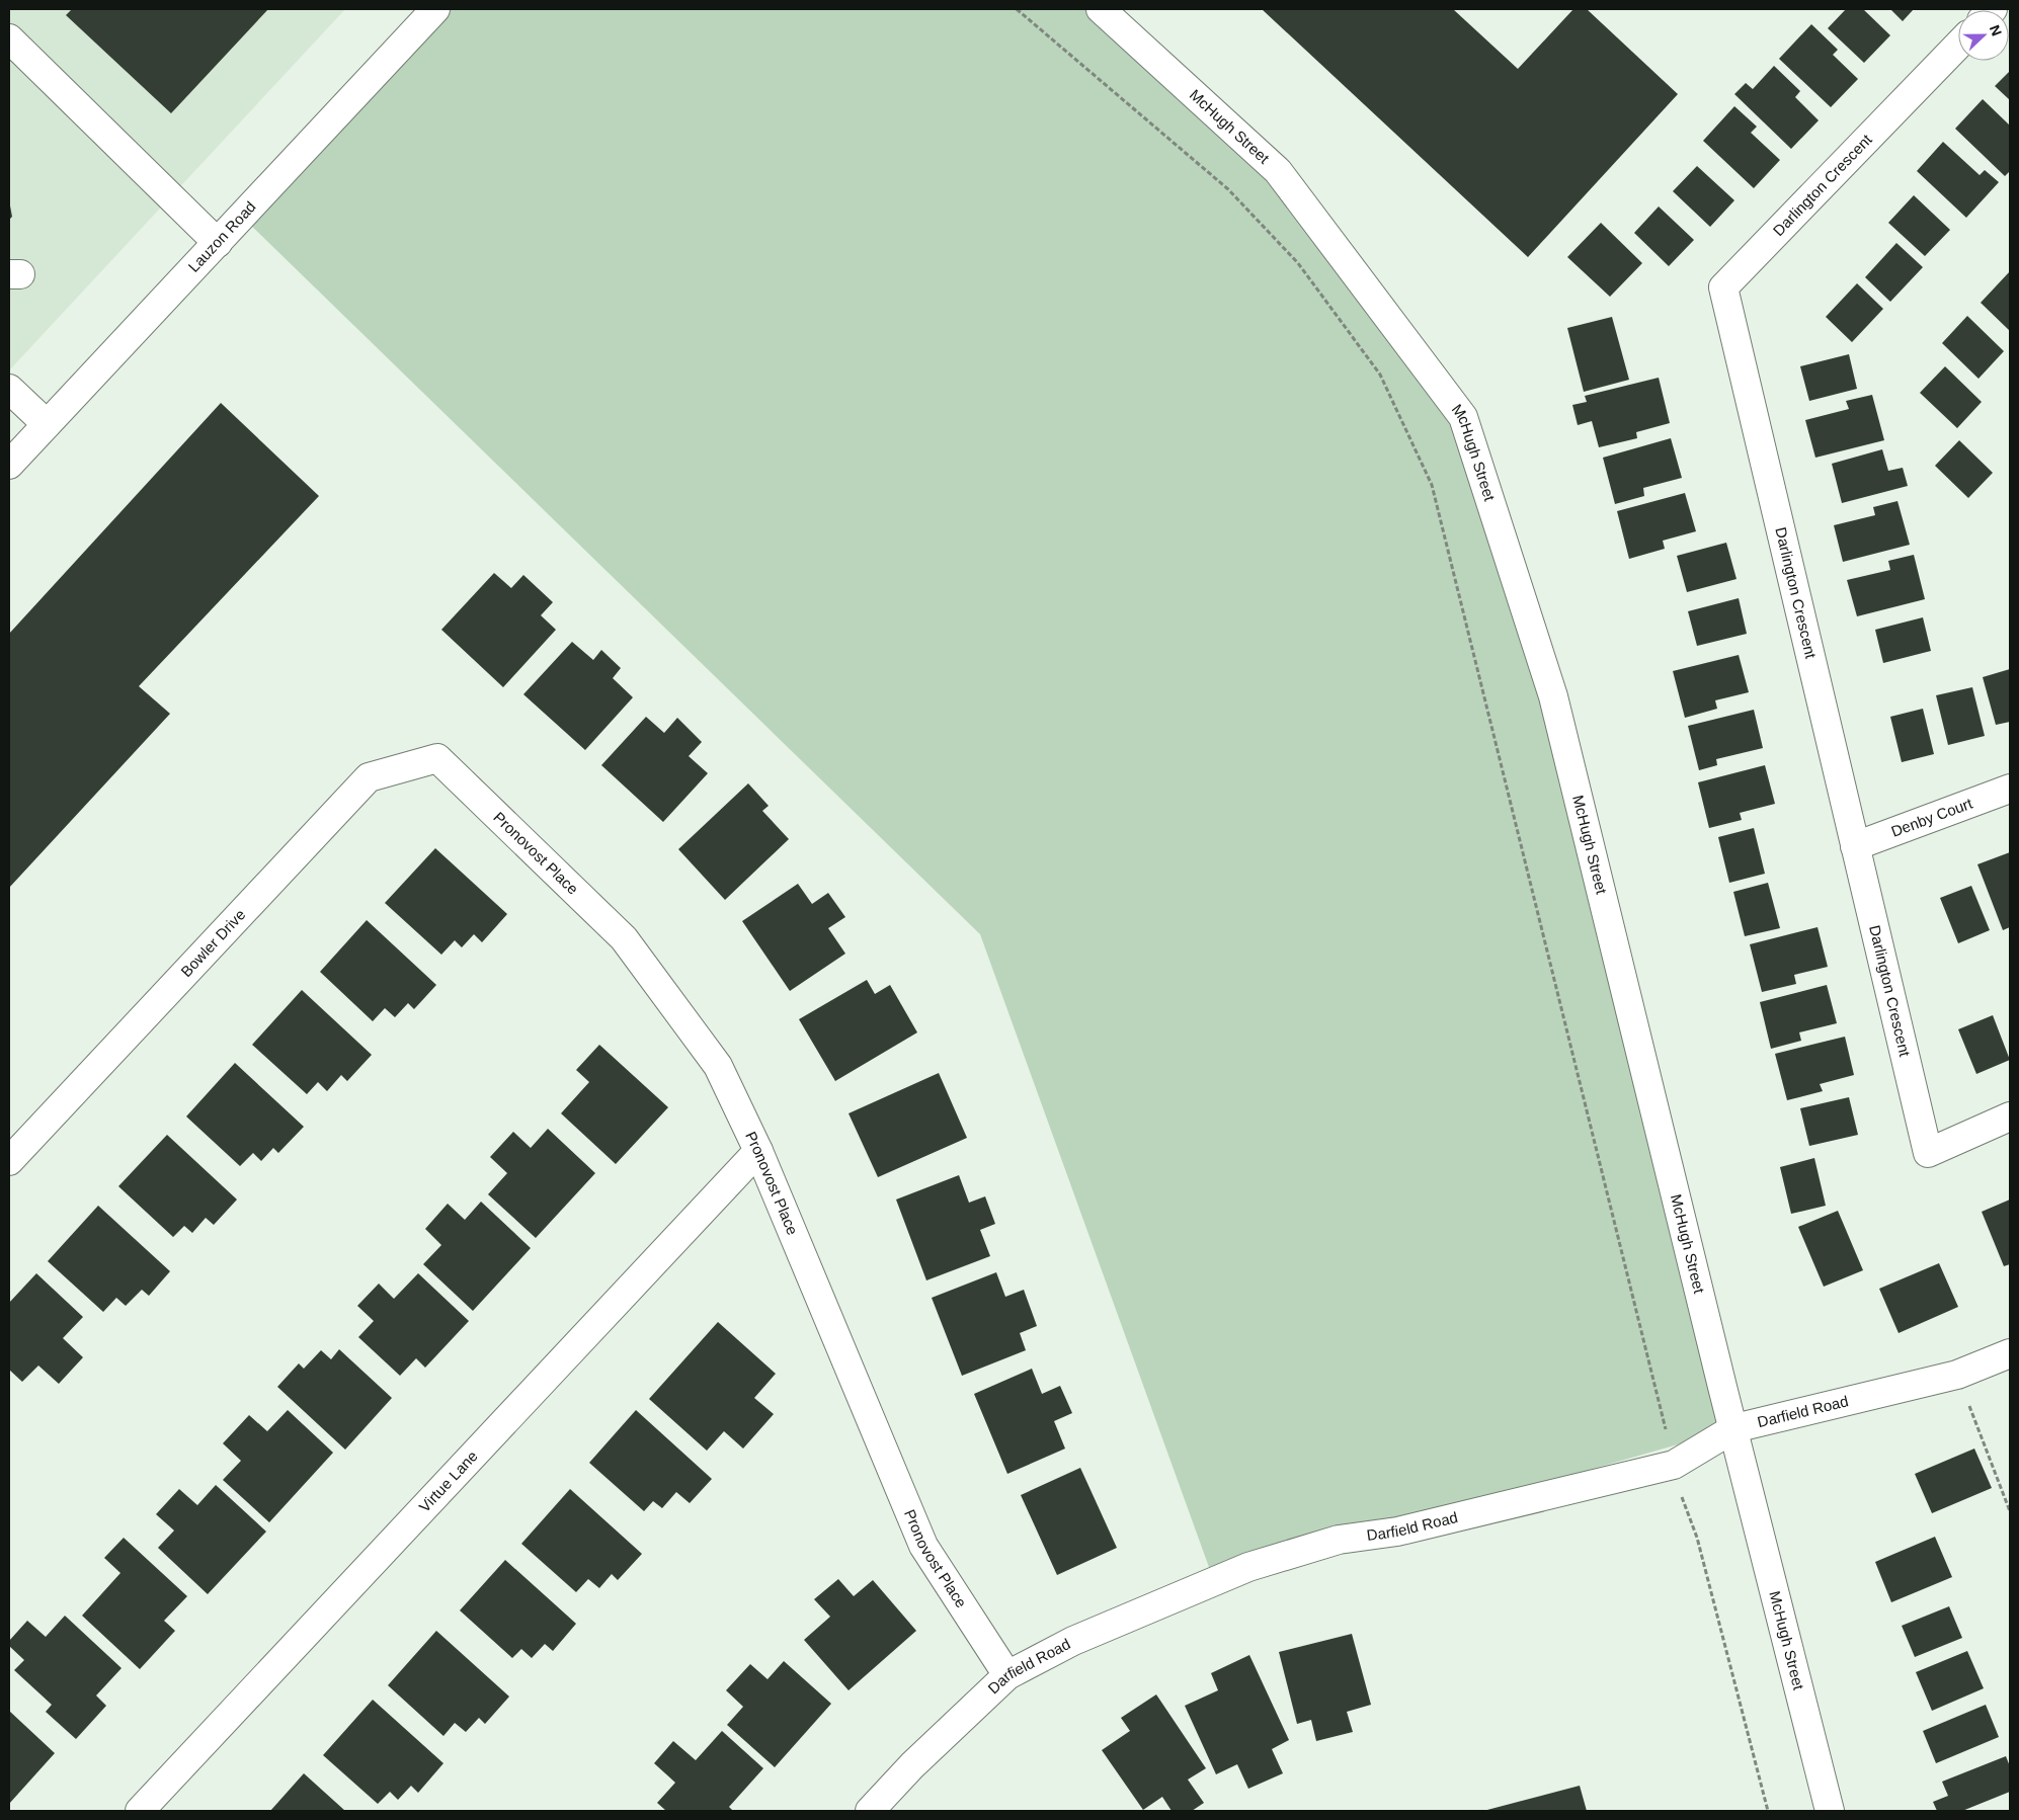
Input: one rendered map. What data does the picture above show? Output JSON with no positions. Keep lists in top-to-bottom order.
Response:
{
  "streets": {
    "street": [
      "McHugh Street",
      "Darlington Crescent",
      "Lauzon Road",
      "Denby Court",
      "Pronovost Place",
      "Bowler Drive",
      "Darfield Road",
      "Virtue Lane"
    ]
  },
  "crossings": [
    ["McHugh Street", "Darfield Road"],
    ["Darlington Crescent", "Denby Court"],
    ["Pronovost Place", "Bowler Drive"],
    ["Pronovost Place", "Darfield Road"],
    ["Pronovost Place", "Virtue Lane"]
  ],
  "north": "right"
}
